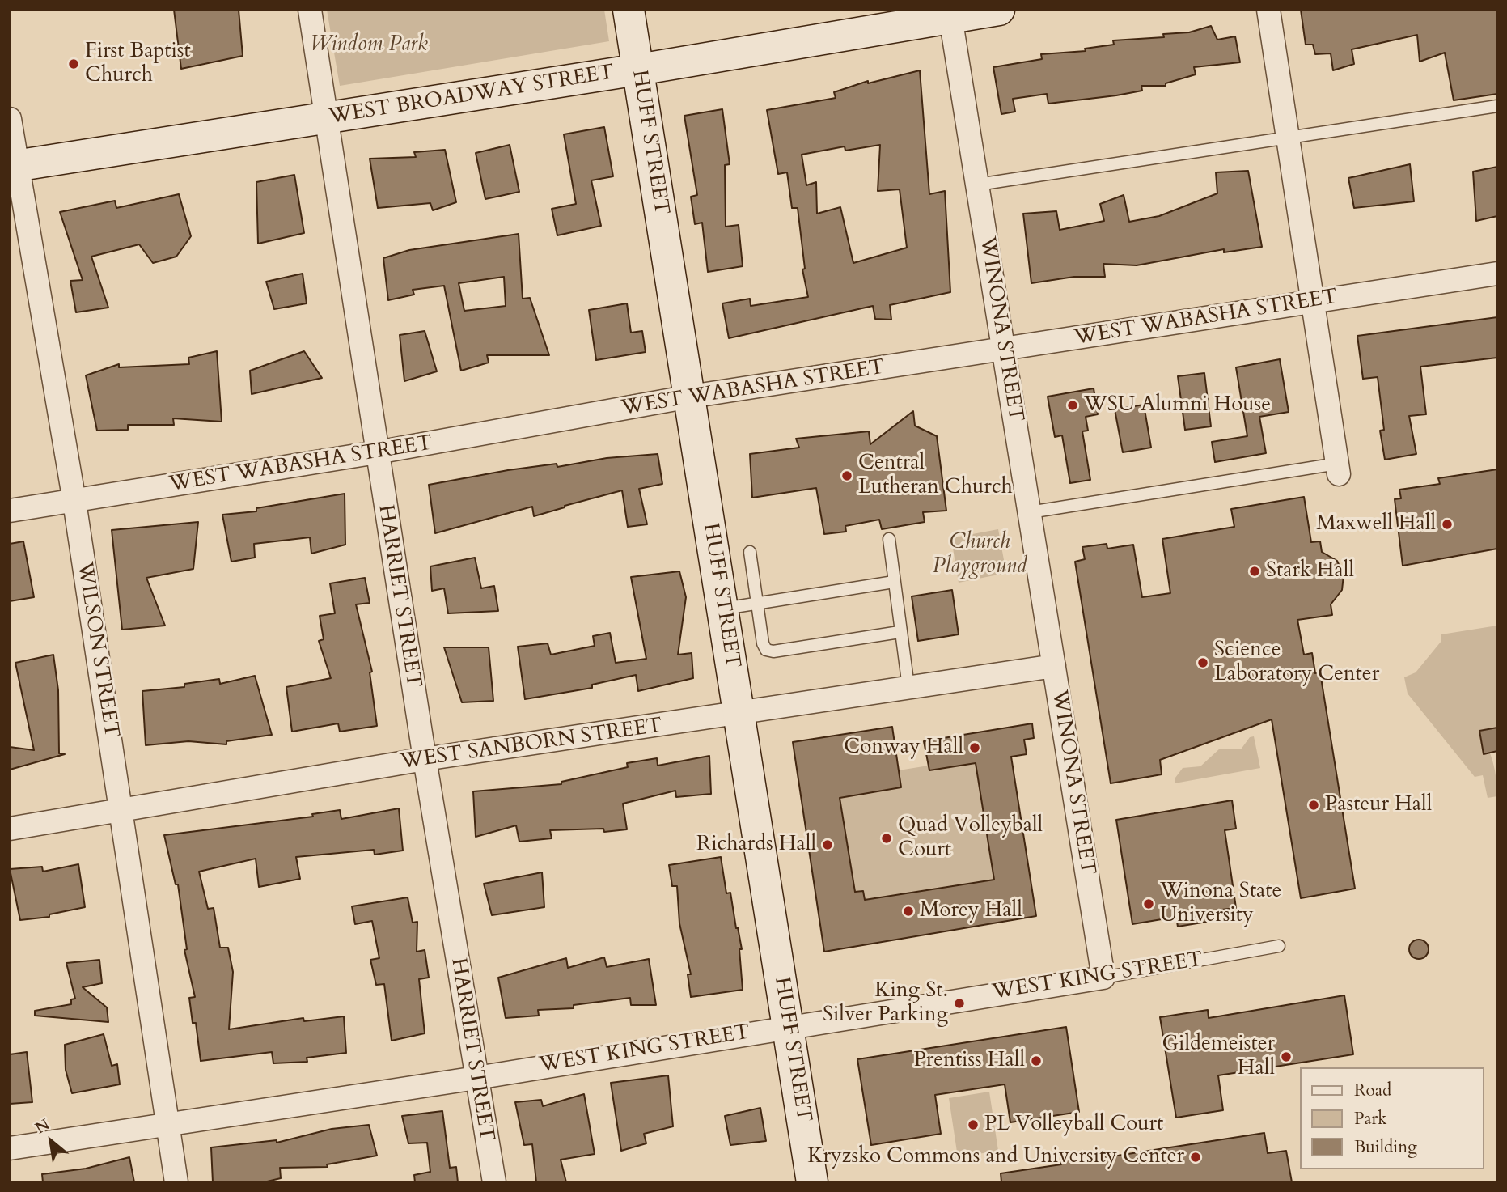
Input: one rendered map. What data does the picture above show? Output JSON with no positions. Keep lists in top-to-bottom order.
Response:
{
  "streets": {
    "main road": ["WEST BROADWAY STREET", "HUFF STREET"],
    "street": [
      "WEST WABASHA STREET",
      "WINONA STREET",
      "HARRIET STREET",
      "WILSON STREET",
      "WEST SANBORN STREET",
      "WEST KING STREET"
    ]
  },
  "crossings": [
    ["WEST BROADWAY STREET", "HUFF STREET"],
    ["WEST BROADWAY STREET", "WINONA STREET"],
    ["WEST BROADWAY STREET", "HARRIET STREET"],
    ["WEST BROADWAY STREET", "WILSON STREET"],
    ["HUFF STREET", "WEST WABASHA STREET"],
    ["HUFF STREET", "WEST SANBORN STREET"],
    ["HUFF STREET", "WEST KING STREET"],
    ["WEST WABASHA STREET", "WINONA STREET"],
    ["WEST WABASHA STREET", "HARRIET STREET"],
    ["WEST WABASHA STREET", "WILSON STREET"],
    ["WINONA STREET", "WEST SANBORN STREET"],
    ["WINONA STREET", "WEST KING STREET"],
    ["HARRIET STREET", "WEST SANBORN STREET"],
    ["HARRIET STREET", "WEST KING STREET"],
    ["WILSON STREET", "WEST SANBORN STREET"],
    ["WILSON STREET", "WEST KING STREET"]
  ],
  "parks": ["Windom Park", "Church Playground"],
  "places": [
    "First Baptist Church",
    "WSU Alumni House",
    "Central Lutheran Church",
    "Maxwell Hall",
    "Stark Hall",
    "Science Laboratory Center",
    "Conway Hall",
    "Pasteur Hall",
    "Quad Volleyball Court",
    "Richards Hall",
    "Winona State University",
    "Morey Hall",
    "King St. Silver Parking",
    "Gildemeister Hall",
    "Prentiss Hall",
    "PL Volleyball Court",
    "Kryzsko Commons and University Center"
  ],
  "legend": ["Road", "Park", "Building"],
  "north": "top left"
}
